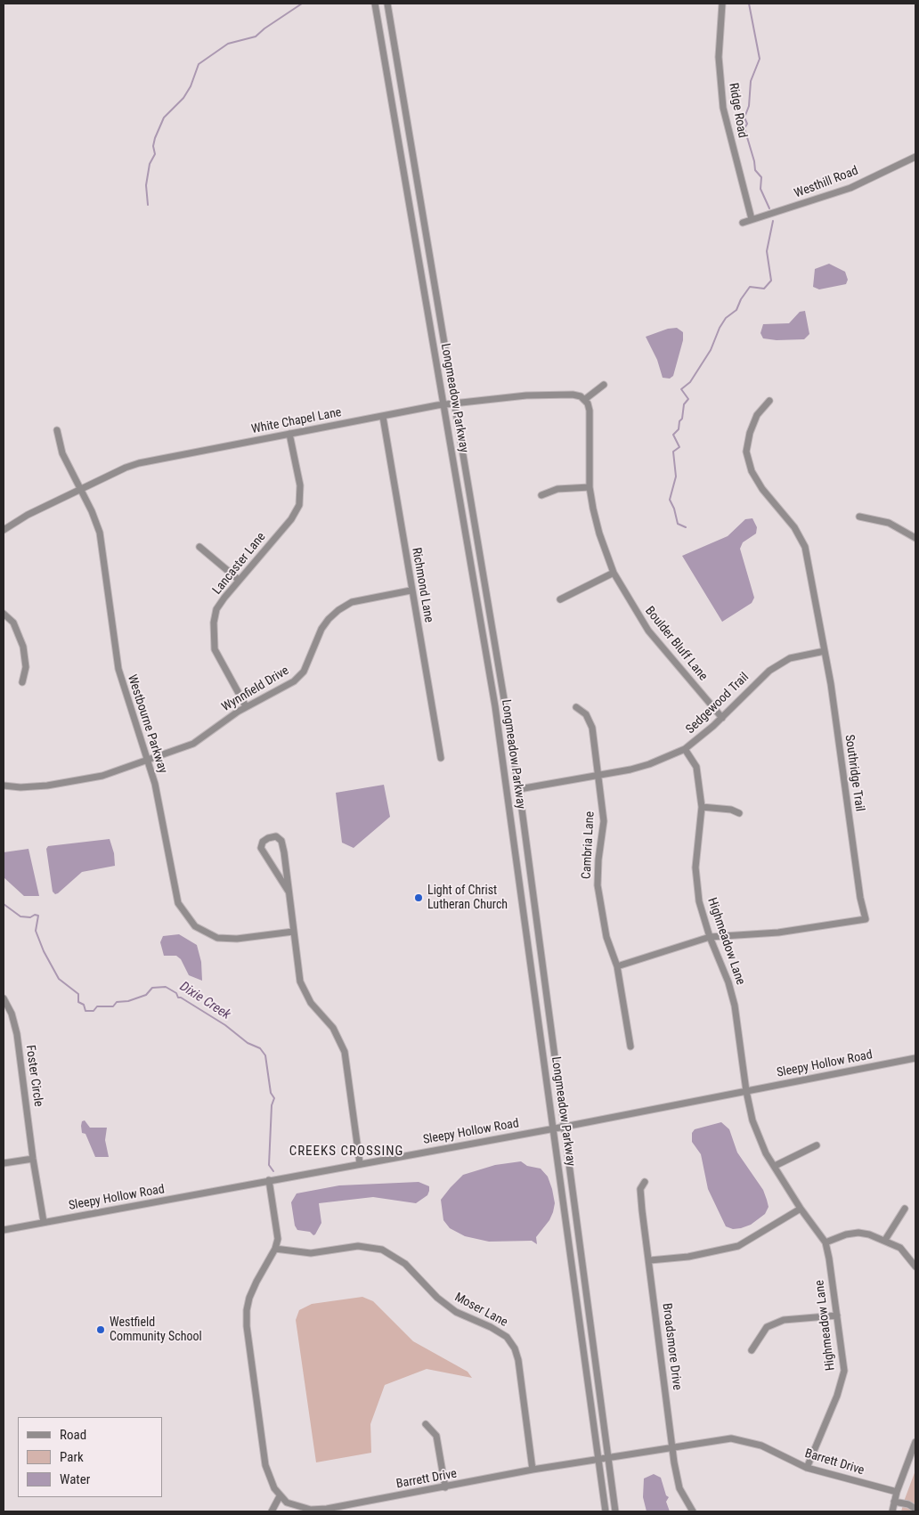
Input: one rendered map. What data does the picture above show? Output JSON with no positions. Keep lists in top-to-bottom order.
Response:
{
  "streets": {
    "street": [
      "Ridge Road",
      "Westhill Road",
      "Longmeadow Parkway",
      "White Chapel Lane",
      "Lancaster Lane",
      "Richmond Lane",
      "Boulder Bluff Lane",
      "Wynnfield Drive",
      "Sedgewood Trail",
      "Westbourne Parkway",
      "Southridge Trail",
      "Cambria Lane",
      "Highmeadow Lane",
      "Sleepy Hollow Road",
      "Foster Circle",
      "Moser Lane",
      "Broadsmore Drive",
      "Barrett Drive"
    ]
  },
  "crossings": [
    ["Ridge Road", "Westhill Road"],
    ["Longmeadow Parkway", "White Chapel Lane"],
    ["Longmeadow Parkway", "Sedgewood Trail"],
    ["Longmeadow Parkway", "Sleepy Hollow Road"],
    ["Longmeadow Parkway", "Barrett Drive"],
    ["White Chapel Lane", "Lancaster Lane"],
    ["White Chapel Lane", "Richmond Lane"],
    ["White Chapel Lane", "Boulder Bluff Lane"],
    ["White Chapel Lane", "Westbourne Parkway"],
    ["Lancaster Lane", "Wynnfield Drive"],
    ["Richmond Lane", "Wynnfield Drive"],
    ["Boulder Bluff Lane", "Sedgewood Trail"],
    ["Wynnfield Drive", "Westbourne Parkway"],
    ["Sedgewood Trail", "Southridge Trail"],
    ["Sedgewood Trail", "Cambria Lane"],
    ["Sedgewood Trail", "Highmeadow Lane"],
    ["Southridge Trail", "Cambria Lane"],
    ["Southridge Trail", "Highmeadow Lane"],
    ["Highmeadow Lane", "Sleepy Hollow Road"],
    ["Highmeadow Lane", "Barrett Drive"],
    ["Sleepy Hollow Road", "Foster Circle"],
    ["Moser Lane", "Barrett Drive"],
    ["Broadsmore Drive", "Barrett Drive"]
  ],
  "districts": ["CREEKS CROSSING"],
  "water": ["Dixie Creek"],
  "places": ["Light of Christ Lutheran Church", "Westfield Community School"],
  "legend": ["Road", "Park", "Water"]
}
